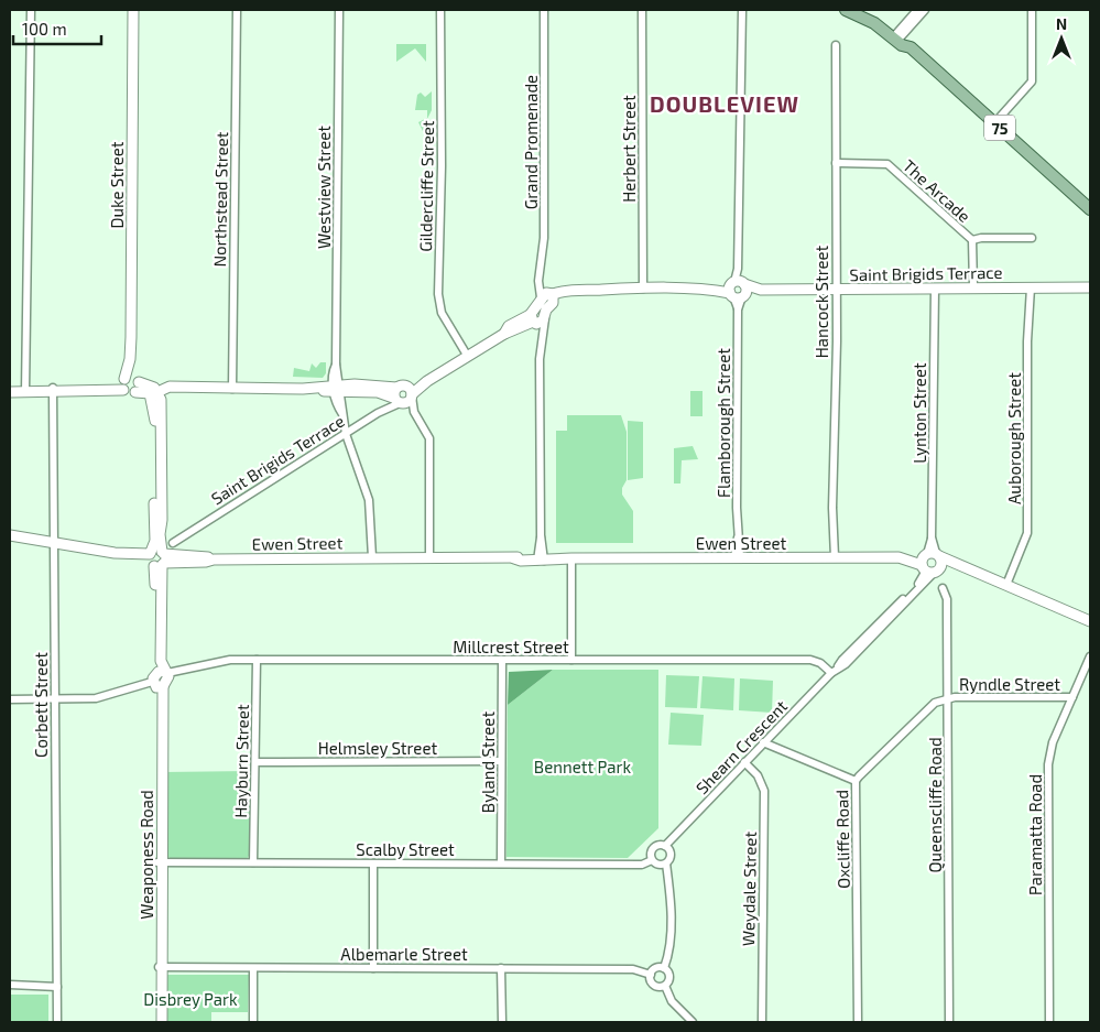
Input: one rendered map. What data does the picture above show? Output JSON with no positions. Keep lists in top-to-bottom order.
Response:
{
  "streets": {
    "main road": [
      "75",
      "Duke Street",
      "Saint Brigids Terrace",
      "Ewen Street",
      "Weaponess Road"
    ],
    "street": [
      "Grand Promenade",
      "Herbert Street",
      "Gildercliffe Street",
      "Westview Street",
      "The Arcade",
      "Northstead Street",
      "Hancock Street",
      "Lynton Street",
      "Flamborough Street",
      "Auborough Street",
      "Millcrest Street",
      "Ryndle Street",
      "Corbett Street",
      "Shearn Crescent",
      "Helmsley Street",
      "Hayburn Street",
      "Byland Street",
      "Queenscliffe Road",
      "Paramatta Road",
      "Oxcliffe Road",
      "Scalby Street",
      "Weydale Street",
      "Albemarle Street"
    ]
  },
  "crossings": [
    ["Grand Promenade", "Saint Brigids Terrace"],
    ["Herbert Street", "Saint Brigids Terrace"],
    ["Westview Street", "Saint Brigids Terrace"],
    ["Westview Street", "Ewen Street"],
    ["The Arcade", "Saint Brigids Terrace"],
    ["The Arcade", "Hancock Street"],
    ["Saint Brigids Terrace", "Hancock Street"],
    ["Saint Brigids Terrace", "Lynton Street"],
    ["Saint Brigids Terrace", "Flamborough Street"],
    ["Saint Brigids Terrace", "Auborough Street"],
    ["Hancock Street", "Ewen Street"],
    ["Lynton Street", "Ewen Street"],
    ["Lynton Street", "Shearn Crescent"],
    ["Flamborough Street", "Ewen Street"],
    ["Ewen Street", "Corbett Street"],
    ["Ewen Street", "Shearn Crescent"],
    ["Ewen Street", "Weaponess Road"],
    ["Millcrest Street", "Corbett Street"],
    ["Millcrest Street", "Shearn Crescent"],
    ["Millcrest Street", "Hayburn Street"],
    ["Millcrest Street", "Byland Street"],
    ["Millcrest Street", "Weaponess Road"],
    ["Ryndle Street", "Queenscliffe Road"],
    ["Ryndle Street", "Paramatta Road"],
    ["Ryndle Street", "Oxcliffe Road"],
    ["Shearn Crescent", "Scalby Street"],
    ["Shearn Crescent", "Weydale Street"],
    ["Helmsley Street", "Hayburn Street"],
    ["Helmsley Street", "Byland Street"],
    ["Hayburn Street", "Scalby Street"],
    ["Byland Street", "Scalby Street"],
    ["Queenscliffe Road", "Oxcliffe Road"],
    ["Scalby Street", "Weaponess Road"],
    ["Weaponess Road", "Albemarle Street"]
  ],
  "districts": ["DOUBLEVIEW"],
  "parks": ["Bennett Park", "Disbrey Park"],
  "scale_bar": "100 m",
  "north": "top"
}
